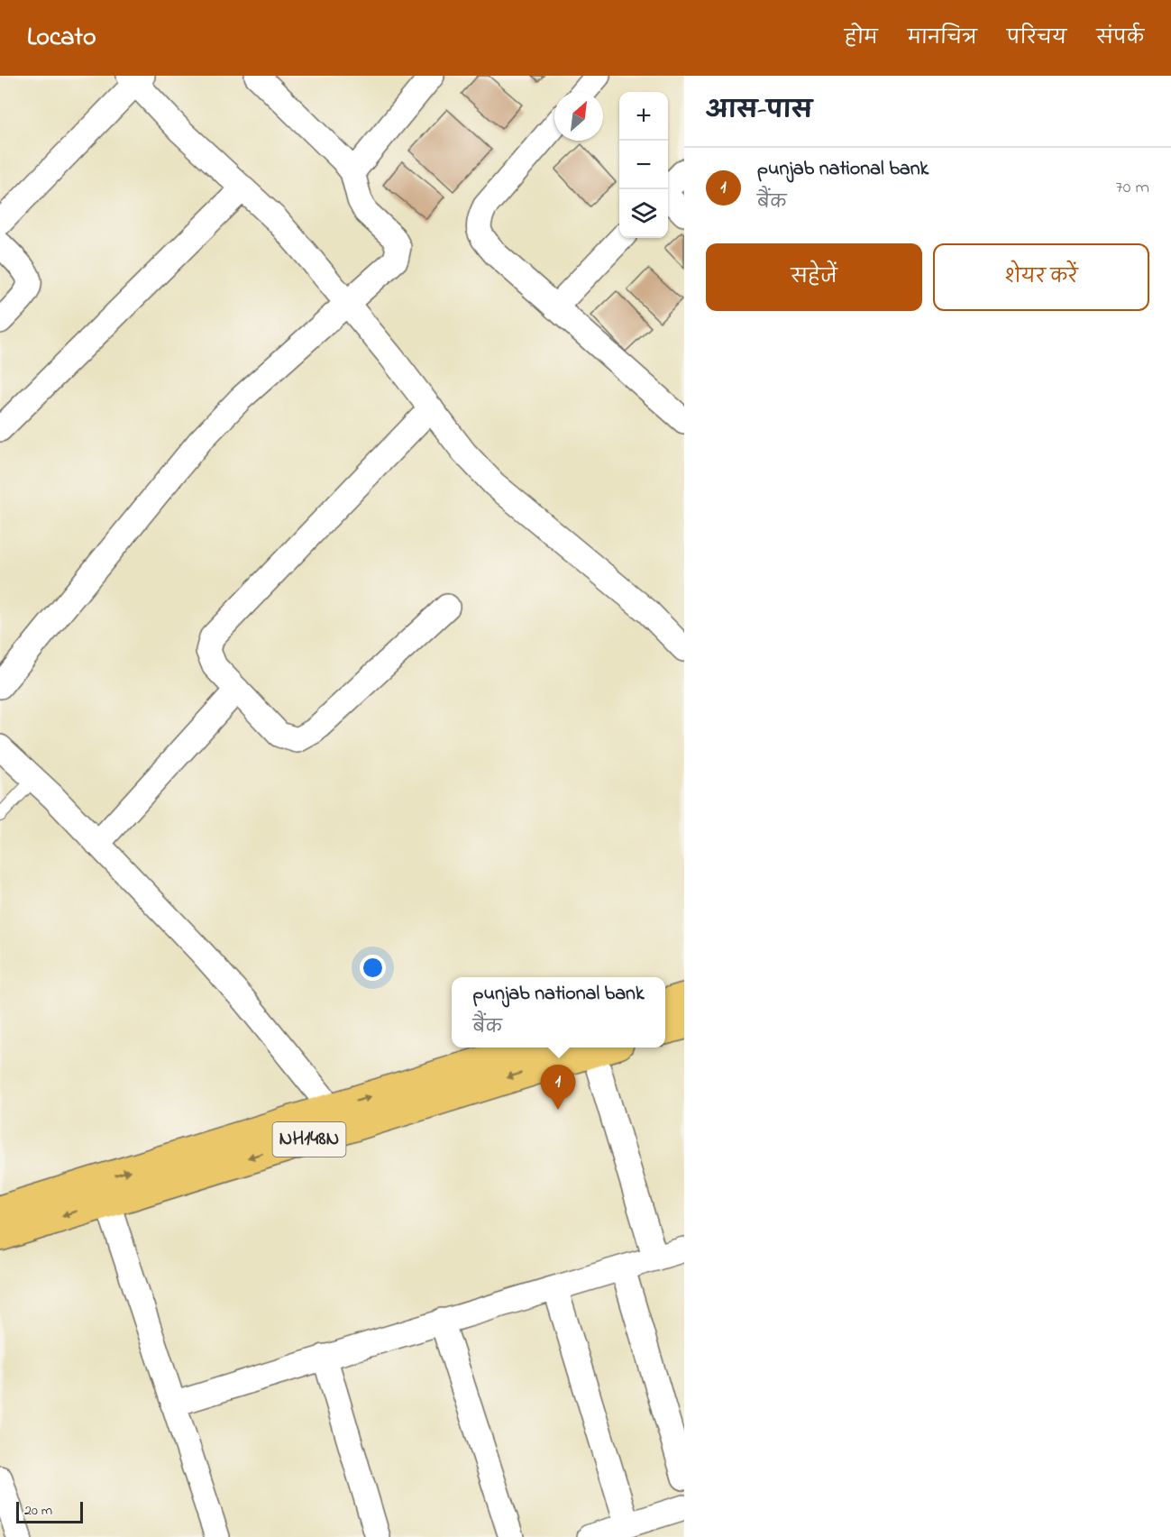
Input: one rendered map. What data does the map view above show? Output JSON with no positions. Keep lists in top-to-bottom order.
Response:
{
  "streets": {
    "highway": ["NH148N"]
  },
  "scale_bar": "20 m",
  "north": "top right",
  "page": {
    "header": "Locato",
    "nav": [
      "होम",
      "मानचित्र",
      "परिचय",
      "संपर्क"
    ],
    "heading": "आस-पास",
    "map_buttons": ["+", "−"],
    "list": [
      {
        "mark": "1",
        "name": "punjab national bank",
        "note": "बैंक",
        "value": "70 m"
      }
    ],
    "buttons": ["सहेजें", "शेयर करें"],
    "popup": ["punjab national bank", "बैंक"],
    "pins": "1",
    "scale": "20 m"
  }
}
